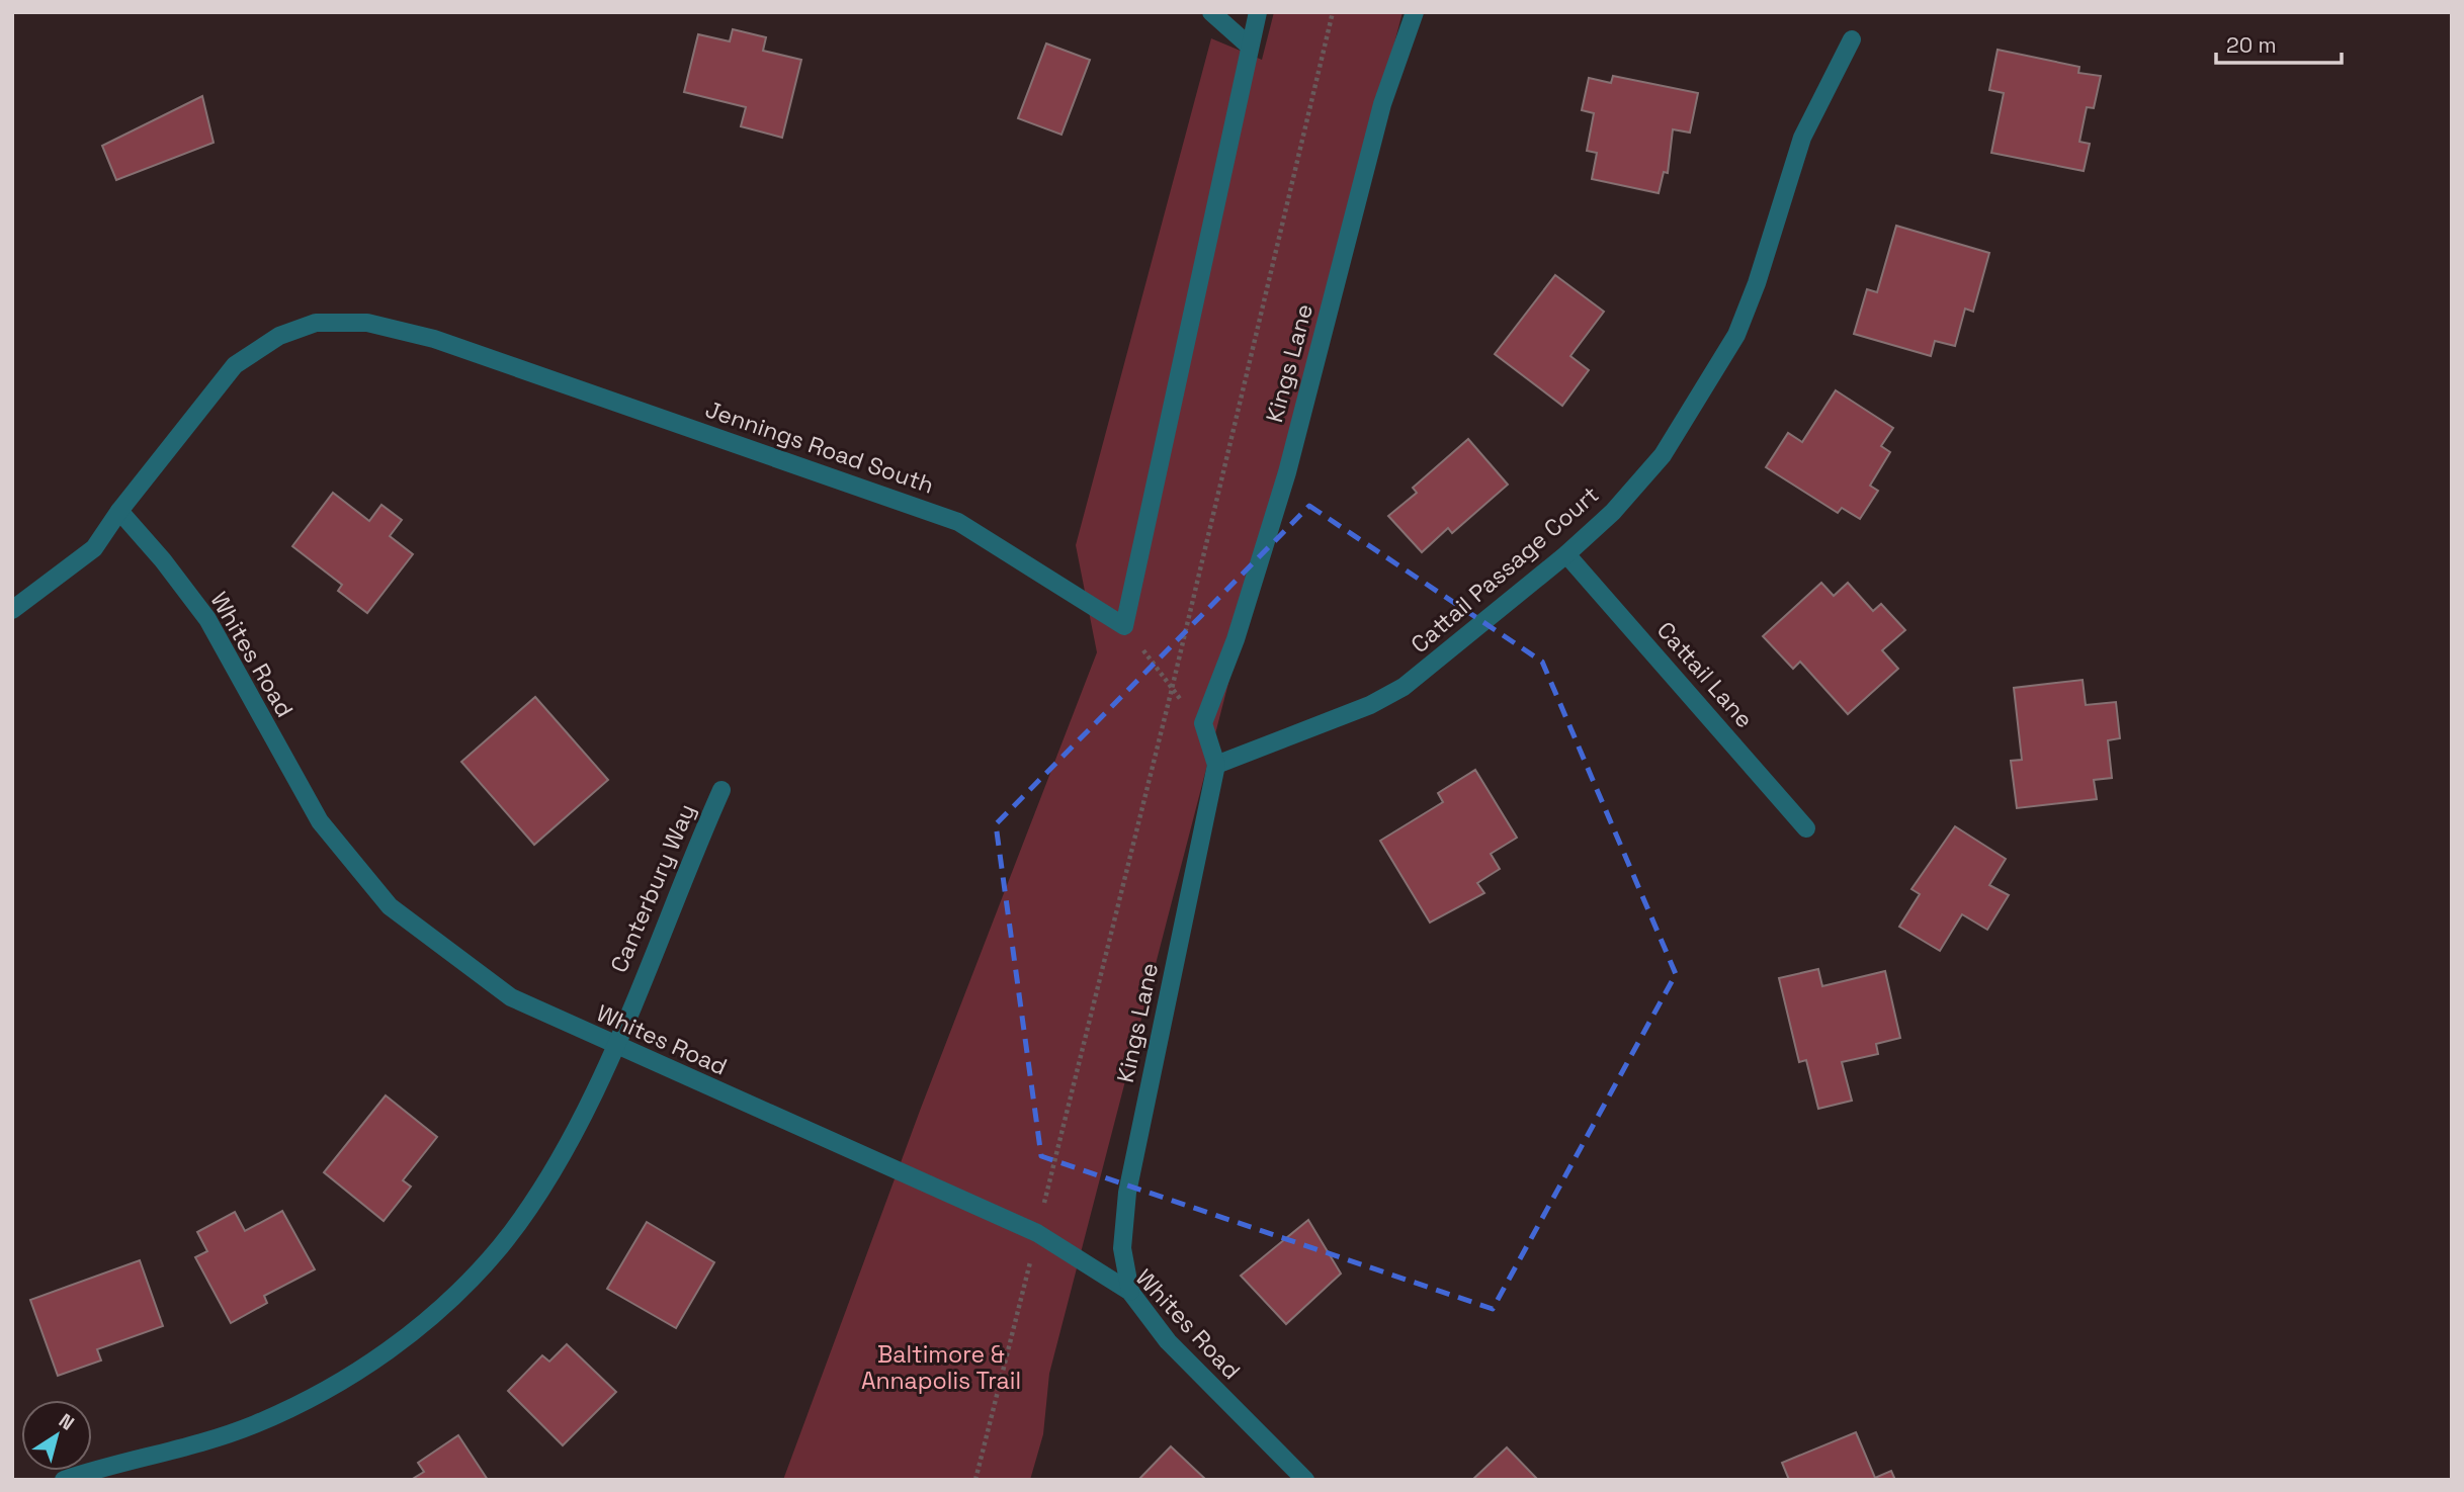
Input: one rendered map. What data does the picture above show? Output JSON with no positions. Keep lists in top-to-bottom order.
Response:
{
  "streets": {
    "street": [
      "Kings Lane",
      "Jennings Road South",
      "Cattail Passage Court",
      "Whites Road",
      "Cattail Lane",
      "Canterbury Way"
    ]
  },
  "crossings": [
    ["Kings Lane", "Cattail Passage Court"],
    ["Kings Lane", "Whites Road"],
    ["Jennings Road South", "Whites Road"],
    ["Cattail Passage Court", "Cattail Lane"],
    ["Whites Road", "Canterbury Way"]
  ],
  "parks": ["Baltimore & Annapolis Trail"],
  "scale_bar": "20 m",
  "north": "top right"
}
